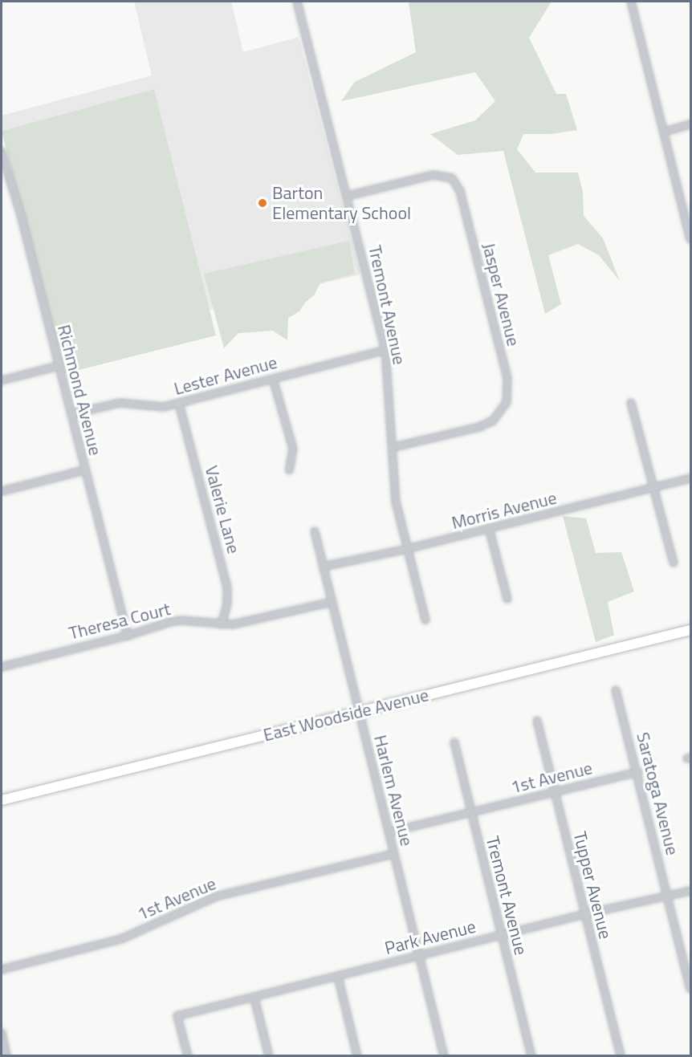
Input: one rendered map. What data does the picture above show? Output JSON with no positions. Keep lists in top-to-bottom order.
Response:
{
  "streets": {
    "main road": ["East Woodside Avenue"],
    "street": [
      "Jasper Avenue",
      "Tremont Avenue",
      "Lester Avenue",
      "Richmond Avenue",
      "Valerie Lane",
      "Morris Avenue",
      "Theresa Court",
      "1st Avenue",
      "Harlem Avenue",
      "Saratoga Avenue",
      "Tupper Avenue",
      "Park Avenue"
    ]
  },
  "crossings": [
    ["Jasper Avenue", "Tremont Avenue"],
    ["Tremont Avenue", "Lester Avenue"],
    ["Tremont Avenue", "Morris Avenue"],
    ["Tremont Avenue", "1st Avenue"],
    ["Tremont Avenue", "Park Avenue"],
    ["Lester Avenue", "Richmond Avenue"],
    ["Lester Avenue", "Valerie Lane"],
    ["Richmond Avenue", "Theresa Court"],
    ["Valerie Lane", "Theresa Court"],
    ["Morris Avenue", "Harlem Avenue"],
    ["Theresa Court", "Harlem Avenue"],
    ["East Woodside Avenue", "Harlem Avenue"],
    ["1st Avenue", "Harlem Avenue"],
    ["1st Avenue", "Saratoga Avenue"],
    ["1st Avenue", "Tupper Avenue"],
    ["Harlem Avenue", "Park Avenue"],
    ["Saratoga Avenue", "Park Avenue"],
    ["Tupper Avenue", "Park Avenue"]
  ],
  "places": ["Barton Elementary School"]
}
